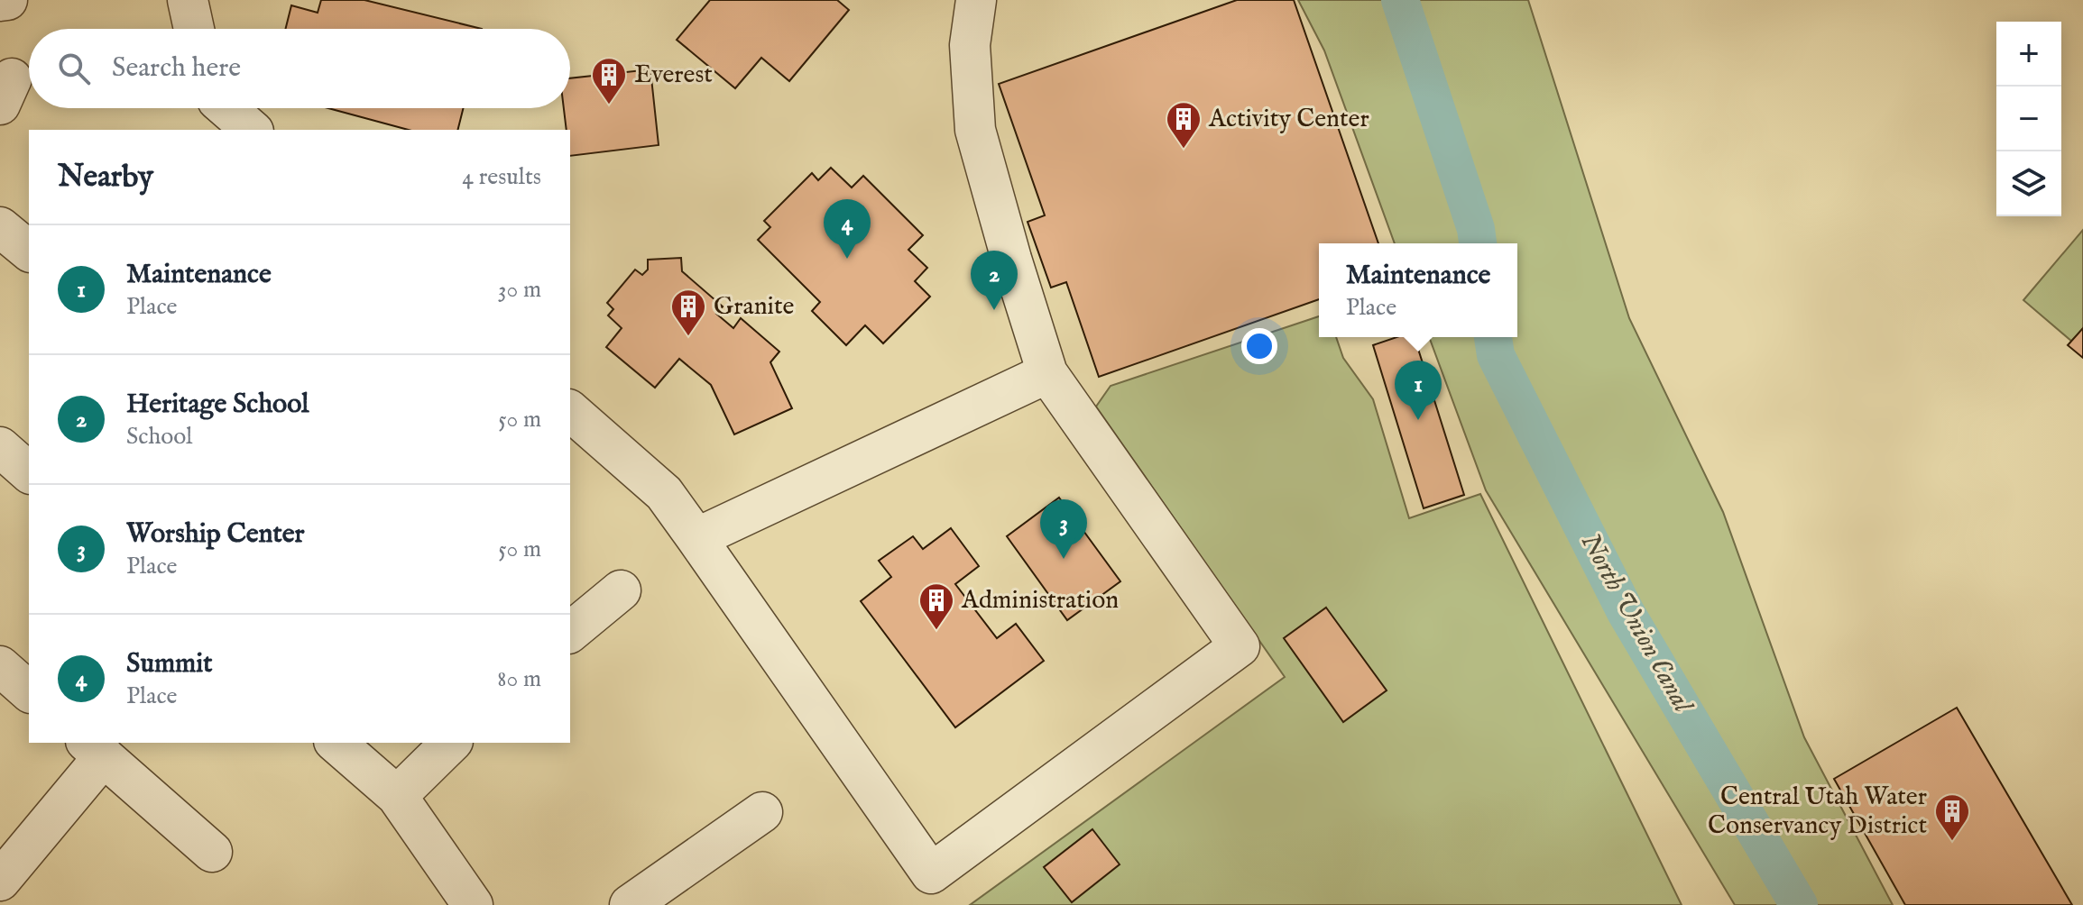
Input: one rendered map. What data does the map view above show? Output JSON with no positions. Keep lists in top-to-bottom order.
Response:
{
  "water": ["North Union Canal"],
  "places": {
    "building": [
      "Everest",
      "Activity Center",
      "Granite",
      "Administration",
      "Central Utah Water Conservancy District"
    ]
  },
  "page": {
    "map_buttons": ["+", "−"],
    "search": "Search here",
    "heading": ["Nearby", "4 results"],
    "pins": [
      "4",
      "2",
      "1",
      "3"
    ],
    "list": [
      {
        "mark": "1",
        "name": "Maintenance",
        "note": "Place",
        "value": "30 m"
      },
      {
        "mark": "2",
        "name": "Heritage School",
        "note": "School",
        "value": "50 m"
      },
      {
        "mark": "3",
        "name": "Worship Center",
        "note": "Place",
        "value": "50 m"
      },
      {
        "mark": "4",
        "name": "Summit",
        "note": "Place",
        "value": "80 m"
      }
    ],
    "popup": ["Maintenance", "Place"]
  }
}
